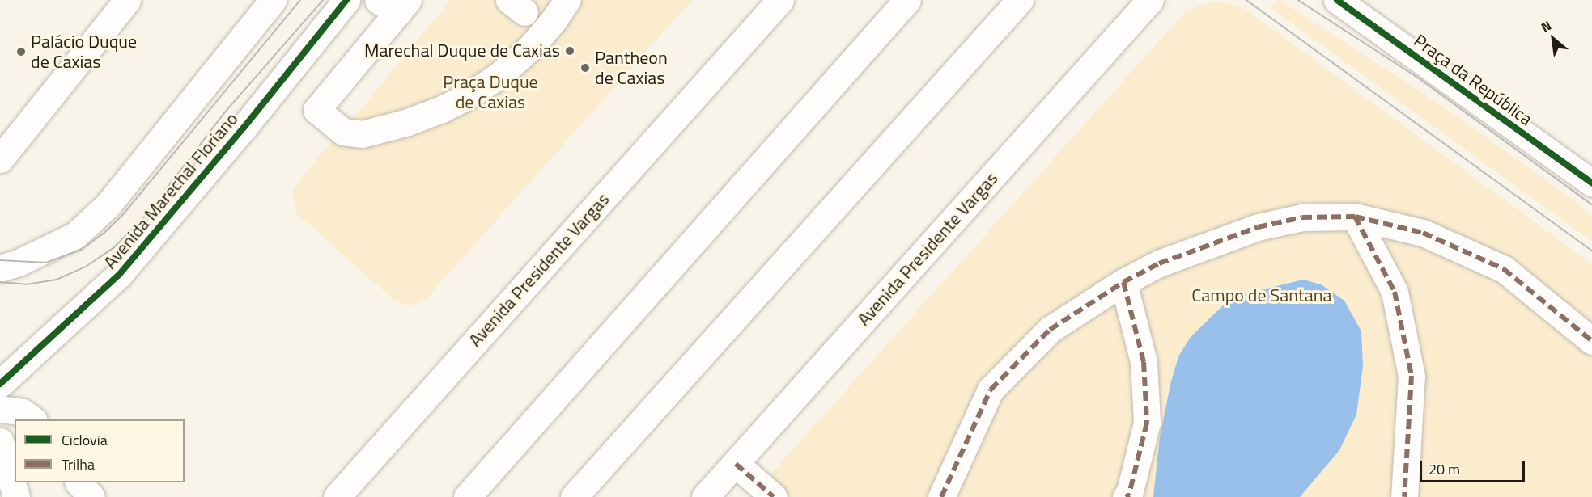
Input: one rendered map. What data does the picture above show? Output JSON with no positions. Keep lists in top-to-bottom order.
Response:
{
  "streets": {
    "main road": ["Praça da República", "Avenida Marechal Floriano", "Avenida Presidente Vargas"]
  },
  "parks": ["Praça Duque de Caxias", "Campo de Santana"],
  "places": ["Marechal Duque de Caxias", "Palácio Duque de Caxias", "Pantheon de Caxias"],
  "legend": ["Ciclovia", "Trilha"],
  "scale_bar": "20 m",
  "north": "top left"
}
